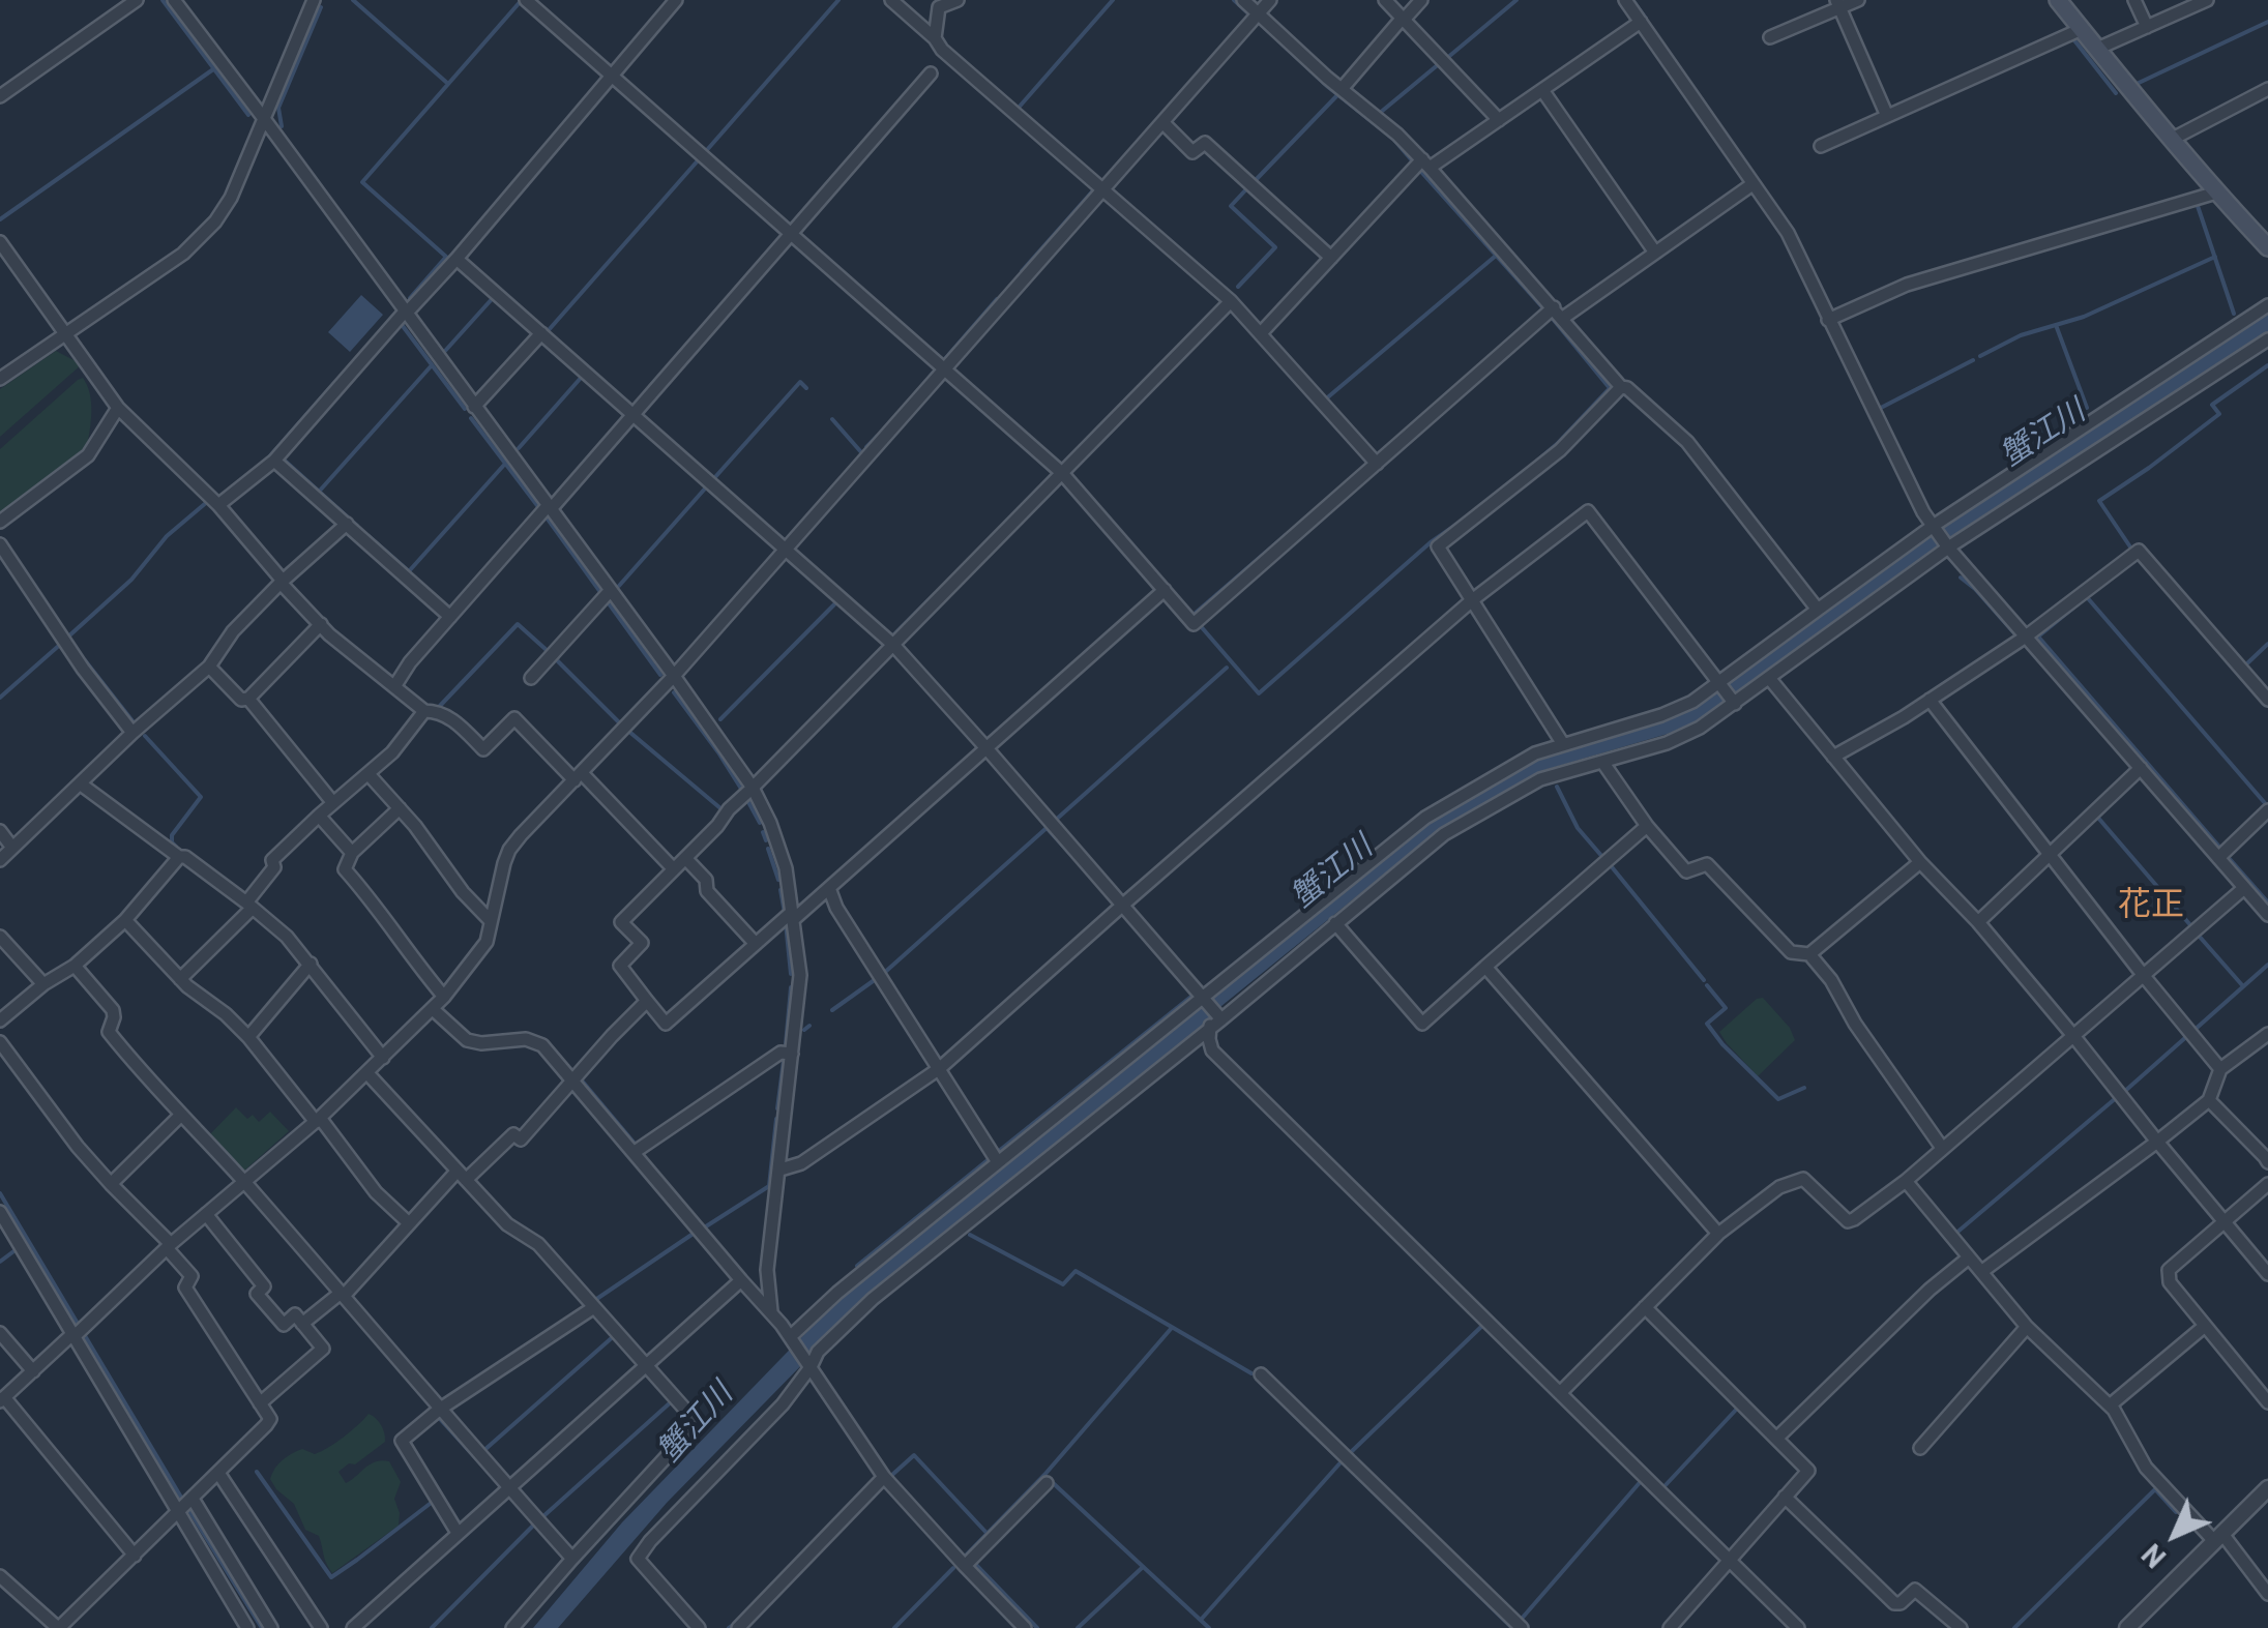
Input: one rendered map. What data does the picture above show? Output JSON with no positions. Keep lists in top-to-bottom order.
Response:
{
  "districts": ["花正"],
  "water": ["蟹江川"],
  "north": "bottom left"
}
